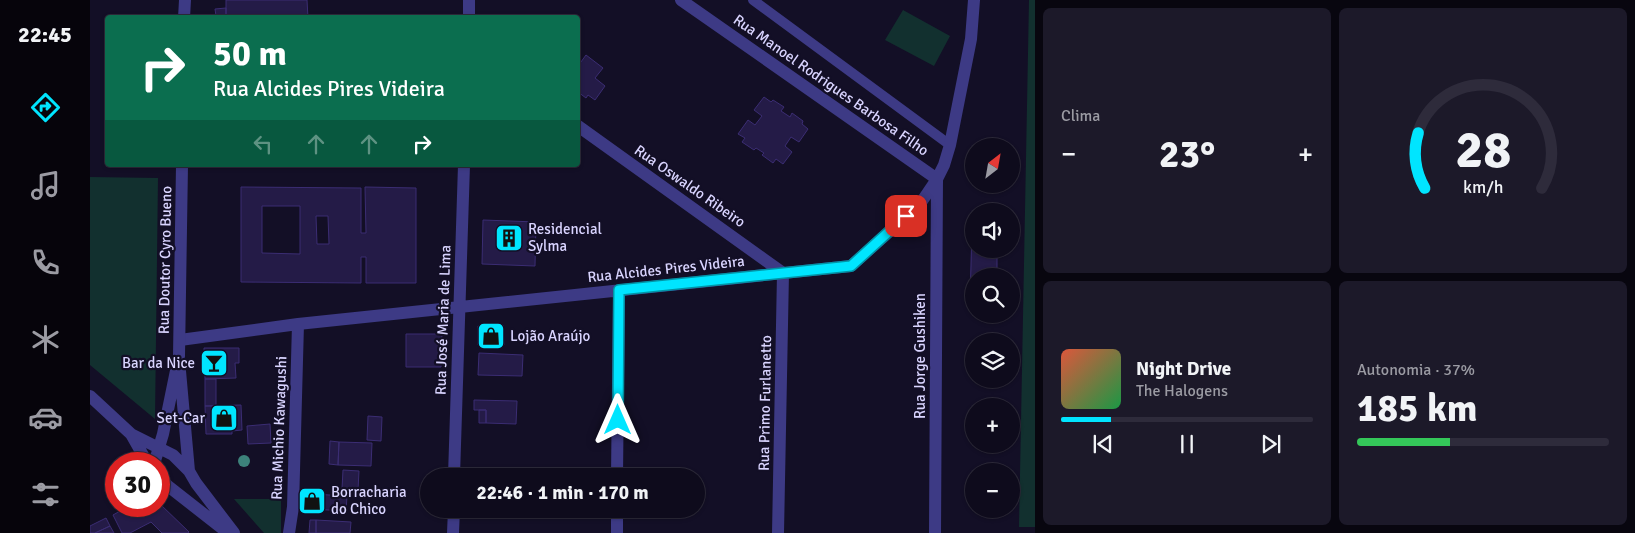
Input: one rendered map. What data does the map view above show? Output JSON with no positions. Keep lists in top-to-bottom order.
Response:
{
  "streets": {
    "street": [
      "Rua Manoel Rodrigues Barbosa Filho",
      "Rua Oswaldo Ribeiro",
      "Rua Doutor Cyro Bueno",
      "Rua Alcides Pires Videira",
      "Rua José Maria de Lima",
      "Rua Jorge Gushiken",
      "Rua Primo Furlanetto",
      "Rua Michio Kawagushi"
    ]
  },
  "crossings": [
    ["Rua Manoel Rodrigues Barbosa Filho", "Rua Alcides Pires Videira"],
    ["Rua Manoel Rodrigues Barbosa Filho", "Rua Jorge Gushiken"],
    ["Rua Oswaldo Ribeiro", "Rua Alcides Pires Videira"],
    ["Rua Oswaldo Ribeiro", "Rua Primo Furlanetto"],
    ["Rua Doutor Cyro Bueno", "Rua Alcides Pires Videira"],
    ["Rua Alcides Pires Videira", "Rua José Maria de Lima"],
    ["Rua Alcides Pires Videira", "Rua Jorge Gushiken"],
    ["Rua Alcides Pires Videira", "Rua Primo Furlanetto"],
    ["Rua Alcides Pires Videira", "Rua Michio Kawagushi"]
  ],
  "places": {
    "building": ["Residencial Sylma"],
    "shop": ["Lojão Araújo", "Set-Car", "Borracharia do Chico"],
    "bar": ["Bar da Nice"]
  },
  "north": "top right",
  "page": {
    "tabs": "22:45",
    "tile": [
      "Clima",
      ["Autonomia · 37%", "185 km"]
    ],
    "turn": ["50 m", "Rua Alcides Pires Videira"],
    "heat": ["−", "23°", "+"],
    "map_buttons": ["+", "−"],
    "song": ["Night Drive", "The Halogens"],
    "limit": "30",
    "trip": "22:46 · 1 min · 170 m",
    "gauge": ["28", "km/h"]
  }
}
